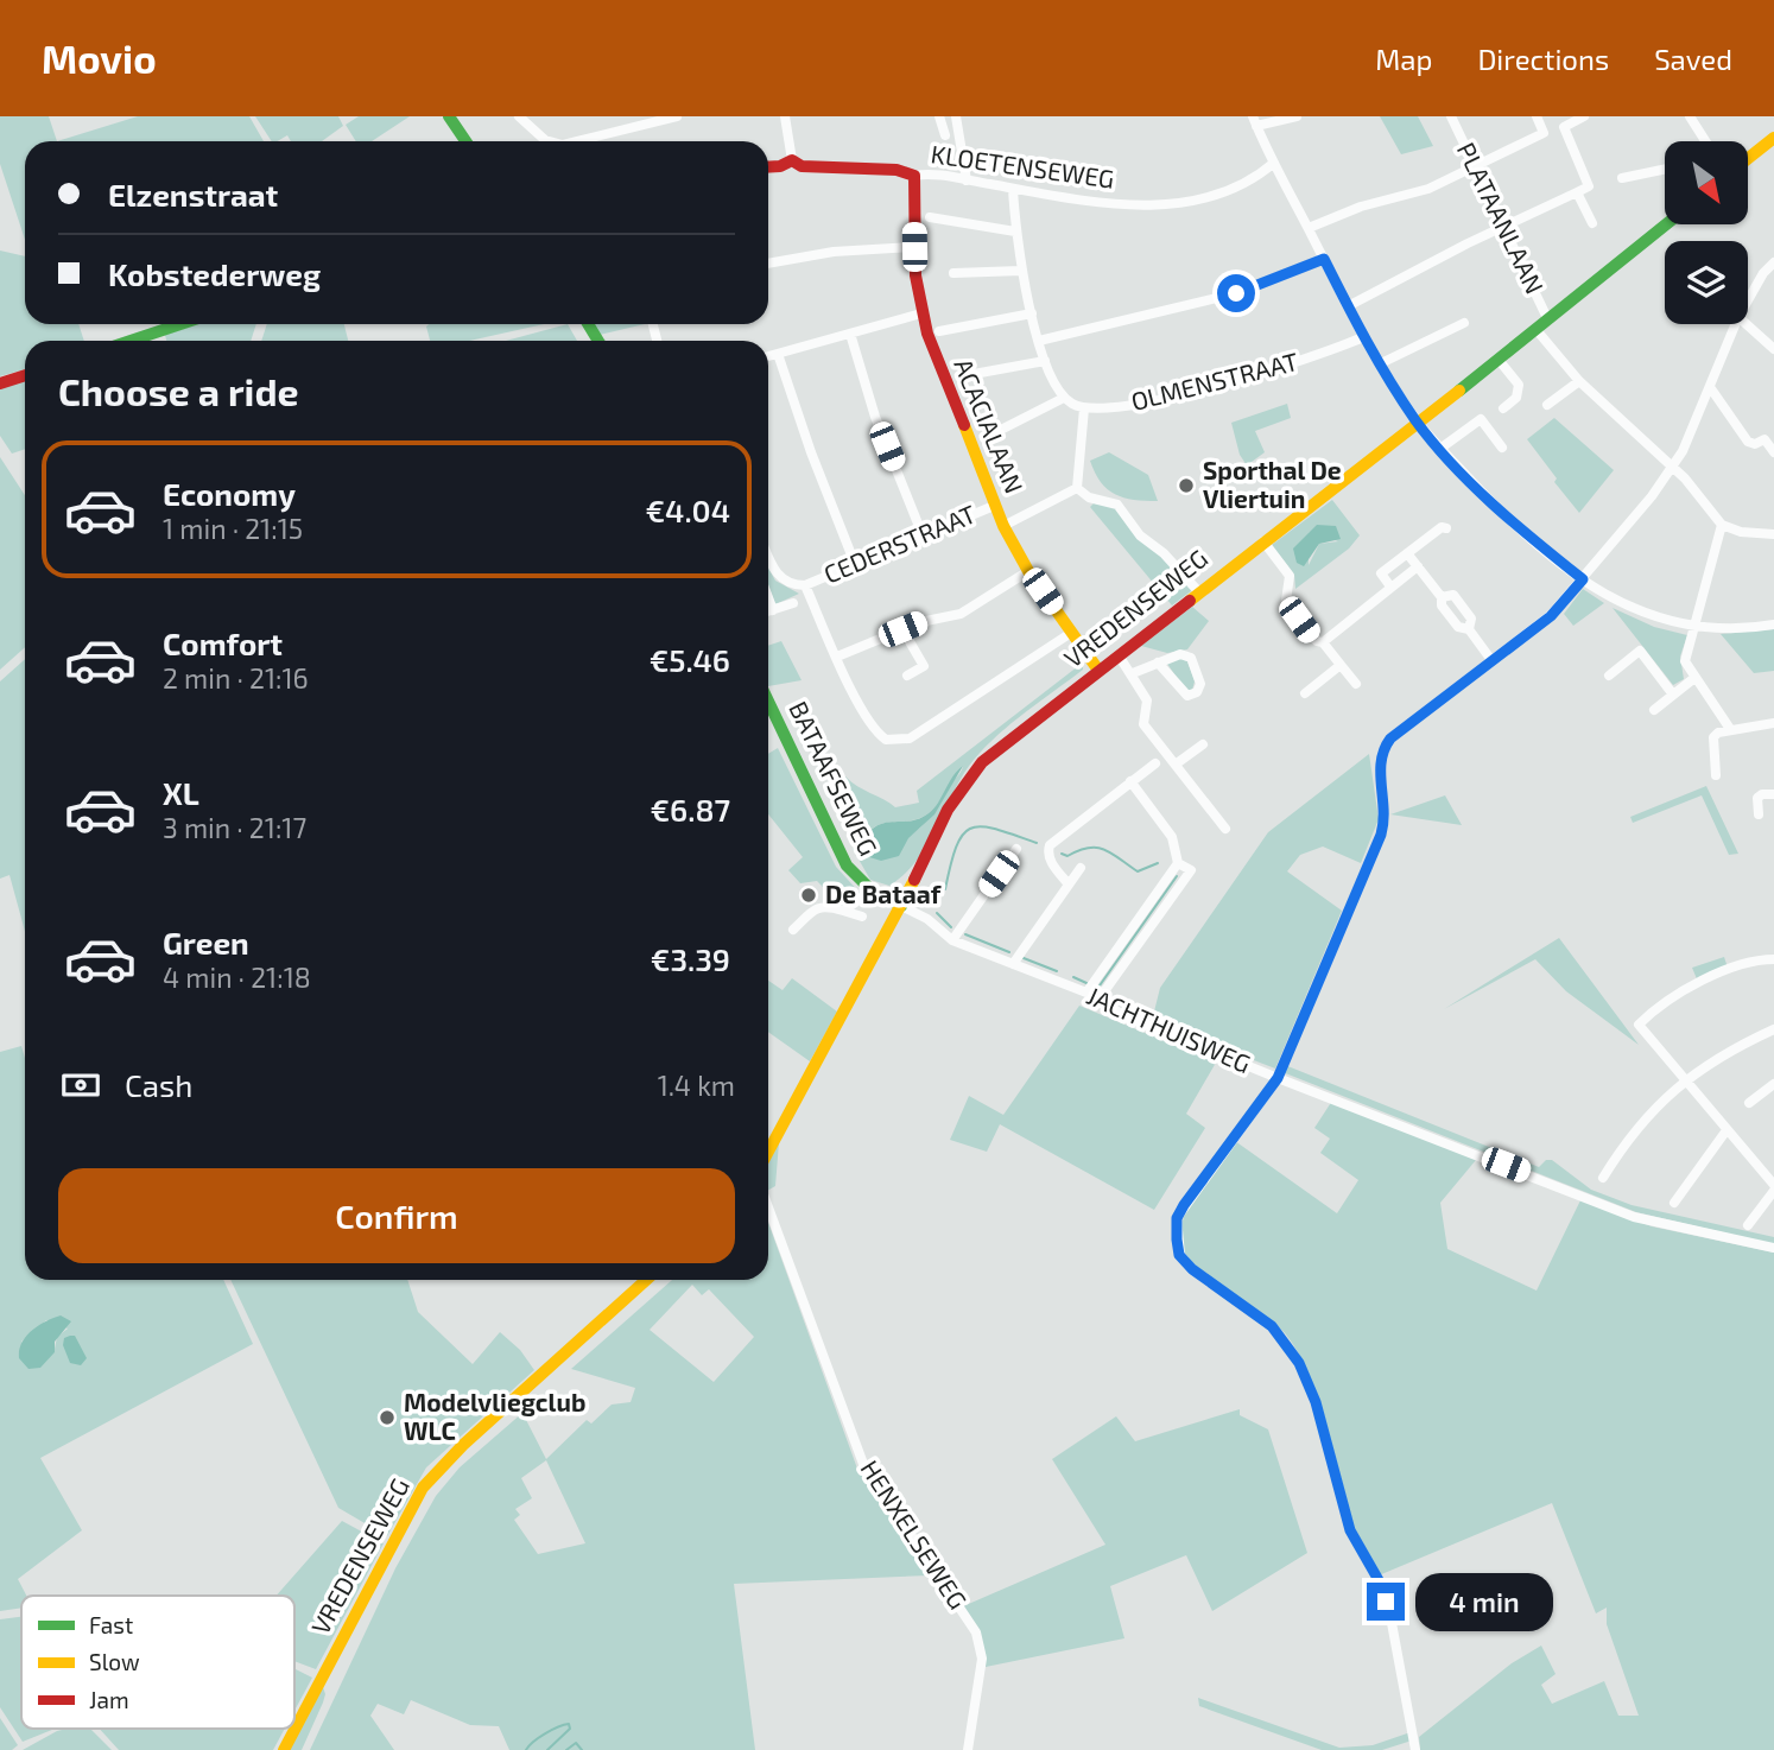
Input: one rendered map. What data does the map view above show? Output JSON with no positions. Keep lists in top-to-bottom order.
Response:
{
  "streets": {
    "main road": [
      "KLOETENSEWEG",
      "ACACIALAAN",
      "VREDENSEWEG",
      "BATAAFSEWEG"
    ],
    "street": [
      "PLATAANLAAN",
      "OLMENSTRAAT",
      "CEDERSTRAAT",
      "JACHTHUISWEG",
      "HENXELSEWEG"
    ]
  },
  "crossings": [
    ["KLOETENSEWEG", "ACACIALAAN"],
    ["PLATAANLAAN", "VREDENSEWEG"],
    ["ACACIALAAN", "CEDERSTRAAT"],
    ["ACACIALAAN", "VREDENSEWEG"],
    ["VREDENSEWEG", "BATAAFSEWEG"],
    ["VREDENSEWEG", "JACHTHUISWEG"],
    ["BATAAFSEWEG", "JACHTHUISWEG"]
  ],
  "places": ["Sporthal De Vliertuin", "De Bataaf", "Modelvliegclub WLC"],
  "legend": ["Fast", "Slow", "Jam"],
  "north": "bottom right",
  "page": {
    "header": "Movio",
    "nav": ["Map", "Directions", "Saved"],
    "banner": ["Elzenstraat", "Kobstederweg"],
    "heading": "Choose a ride",
    "list": [
      {
        "name": "Economy",
        "note": "1 min · 21:15",
        "value": "€4.04"
      },
      {
        "name": "Comfort",
        "note": "2 min · 21:16",
        "value": "€5.46"
      },
      {
        "name": "XL",
        "note": "3 min · 21:17",
        "value": "€6.87"
      },
      {
        "name": "Green",
        "note": "4 min · 21:18",
        "value": "€3.39"
      }
    ],
    "pay": ["Cash", "1.4 km"],
    "buttons": "Confirm",
    "bubble": "4 min"
  }
}
